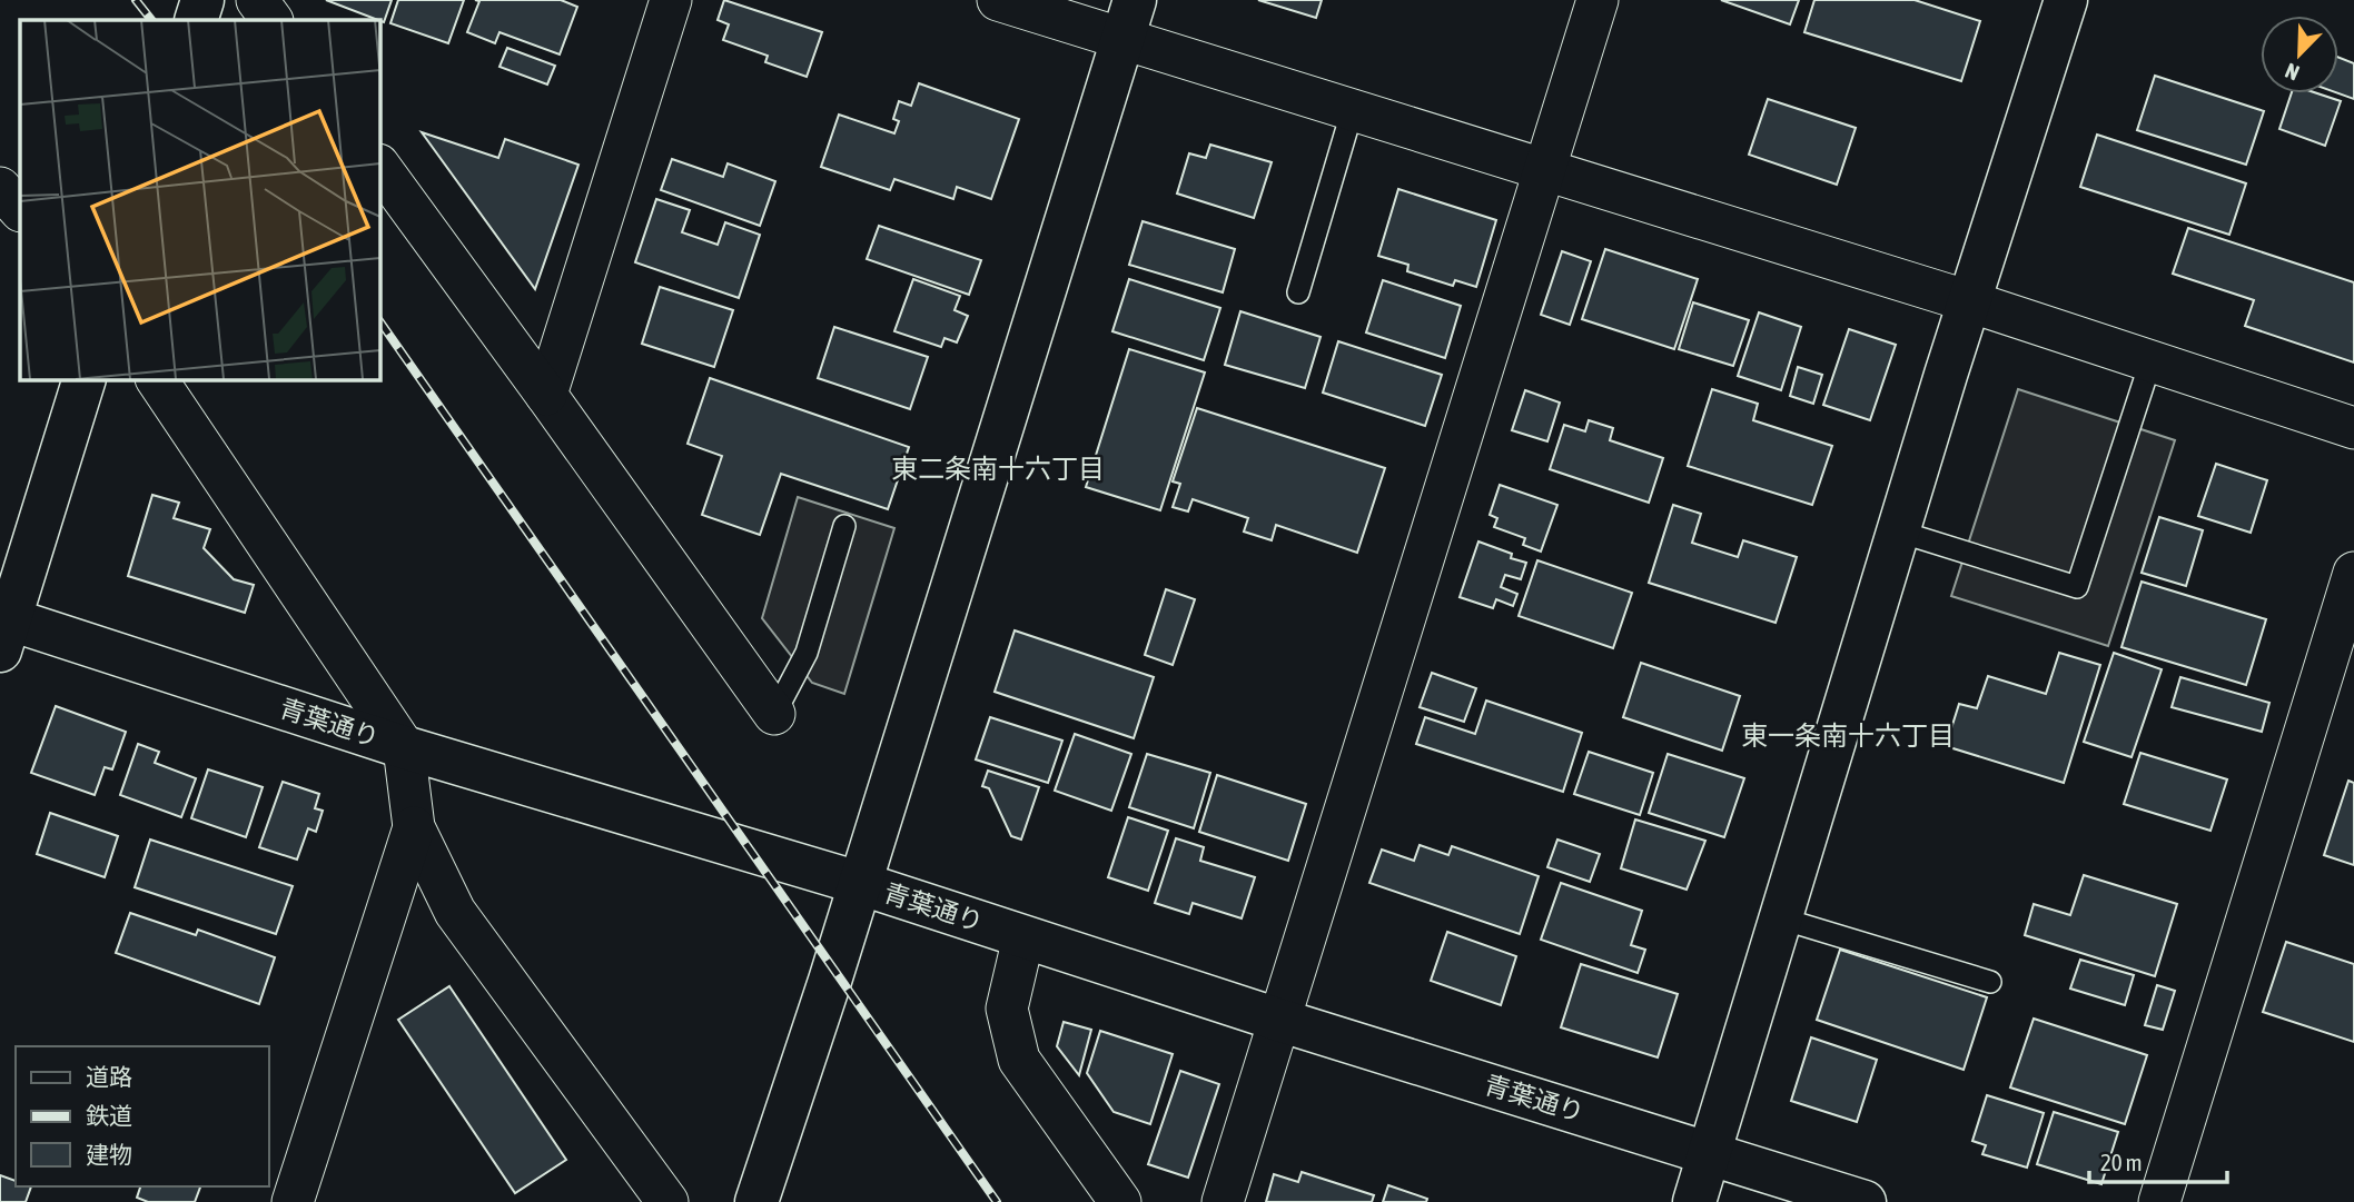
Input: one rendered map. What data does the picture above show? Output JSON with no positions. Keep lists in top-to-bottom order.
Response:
{
  "streets": {
    "street": ["青葉通り"]
  },
  "districts": ["東二条南十六丁目", "東一条南十六丁目"],
  "legend": ["道路", "鉄道", "建物"],
  "scale_bar": "20 m",
  "north": "bottom left"
}
